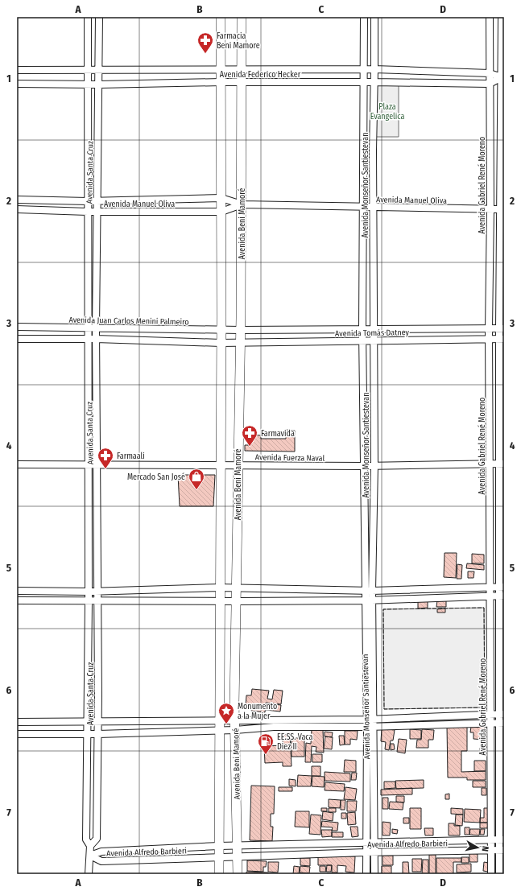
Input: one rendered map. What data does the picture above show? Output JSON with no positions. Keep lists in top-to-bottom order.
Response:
{
  "streets": {
    "street": [
      "Avenida Federico Hecker",
      "Avenida Santa Cruz",
      "Avenida Monseñor Santiestevan",
      "Avenida Gabriel René Moreno",
      "Avenida Manuel Oliva",
      "Avenida Beni Mamoré",
      "Avenida Juan Carlos Menini Palmeiro",
      "Avenida Tomás Datney",
      "Avenida Fuerza Naval",
      "Avenida Alfredo Barbieri"
    ]
  },
  "crossings": [
    ["Avenida Federico Hecker", "Avenida Santa Cruz"],
    ["Avenida Federico Hecker", "Avenida Monseñor Santiestevan"],
    ["Avenida Federico Hecker", "Avenida Gabriel René Moreno"],
    ["Avenida Federico Hecker", "Avenida Beni Mamoré"],
    ["Avenida Santa Cruz", "Avenida Manuel Oliva"],
    ["Avenida Santa Cruz", "Avenida Juan Carlos Menini Palmeiro"],
    ["Avenida Santa Cruz", "Avenida Fuerza Naval"],
    ["Avenida Santa Cruz", "Avenida Alfredo Barbieri"],
    ["Avenida Monseñor Santiestevan", "Avenida Manuel Oliva"],
    ["Avenida Monseñor Santiestevan", "Avenida Tomás Datney"],
    ["Avenida Monseñor Santiestevan", "Avenida Fuerza Naval"],
    ["Avenida Monseñor Santiestevan", "Avenida Alfredo Barbieri"],
    ["Avenida Gabriel René Moreno", "Avenida Manuel Oliva"],
    ["Avenida Gabriel René Moreno", "Avenida Tomás Datney"],
    ["Avenida Gabriel René Moreno", "Avenida Fuerza Naval"],
    ["Avenida Gabriel René Moreno", "Avenida Alfredo Barbieri"],
    ["Avenida Manuel Oliva", "Avenida Beni Mamoré"],
    ["Avenida Beni Mamoré", "Avenida Juan Carlos Menini Palmeiro"],
    ["Avenida Beni Mamoré", "Avenida Tomás Datney"],
    ["Avenida Beni Mamoré", "Avenida Fuerza Naval"],
    ["Avenida Beni Mamoré", "Avenida Alfredo Barbieri"],
    ["Avenida Juan Carlos Menini Palmeiro", "Avenida Tomás Datney"]
  ],
  "parks": ["Plaza Evangelica"],
  "places": {
    "pharmacy": ["Farmacia Beni Mamore", "Farmavida", "Farmaali"],
    "shop": ["Mercado San José"],
    "place": ["Monumento a la Mujer"],
    "fuel station": ["EE.SS. Vaca Diez II"]
  },
  "north": "right",
  "grid": {
    "columns": [
      "A",
      "B",
      "C",
      "D"
    ],
    "rows": [
      "1",
      "2",
      "3",
      "4",
      "5",
      "6",
      "7"
    ]
  }
}
